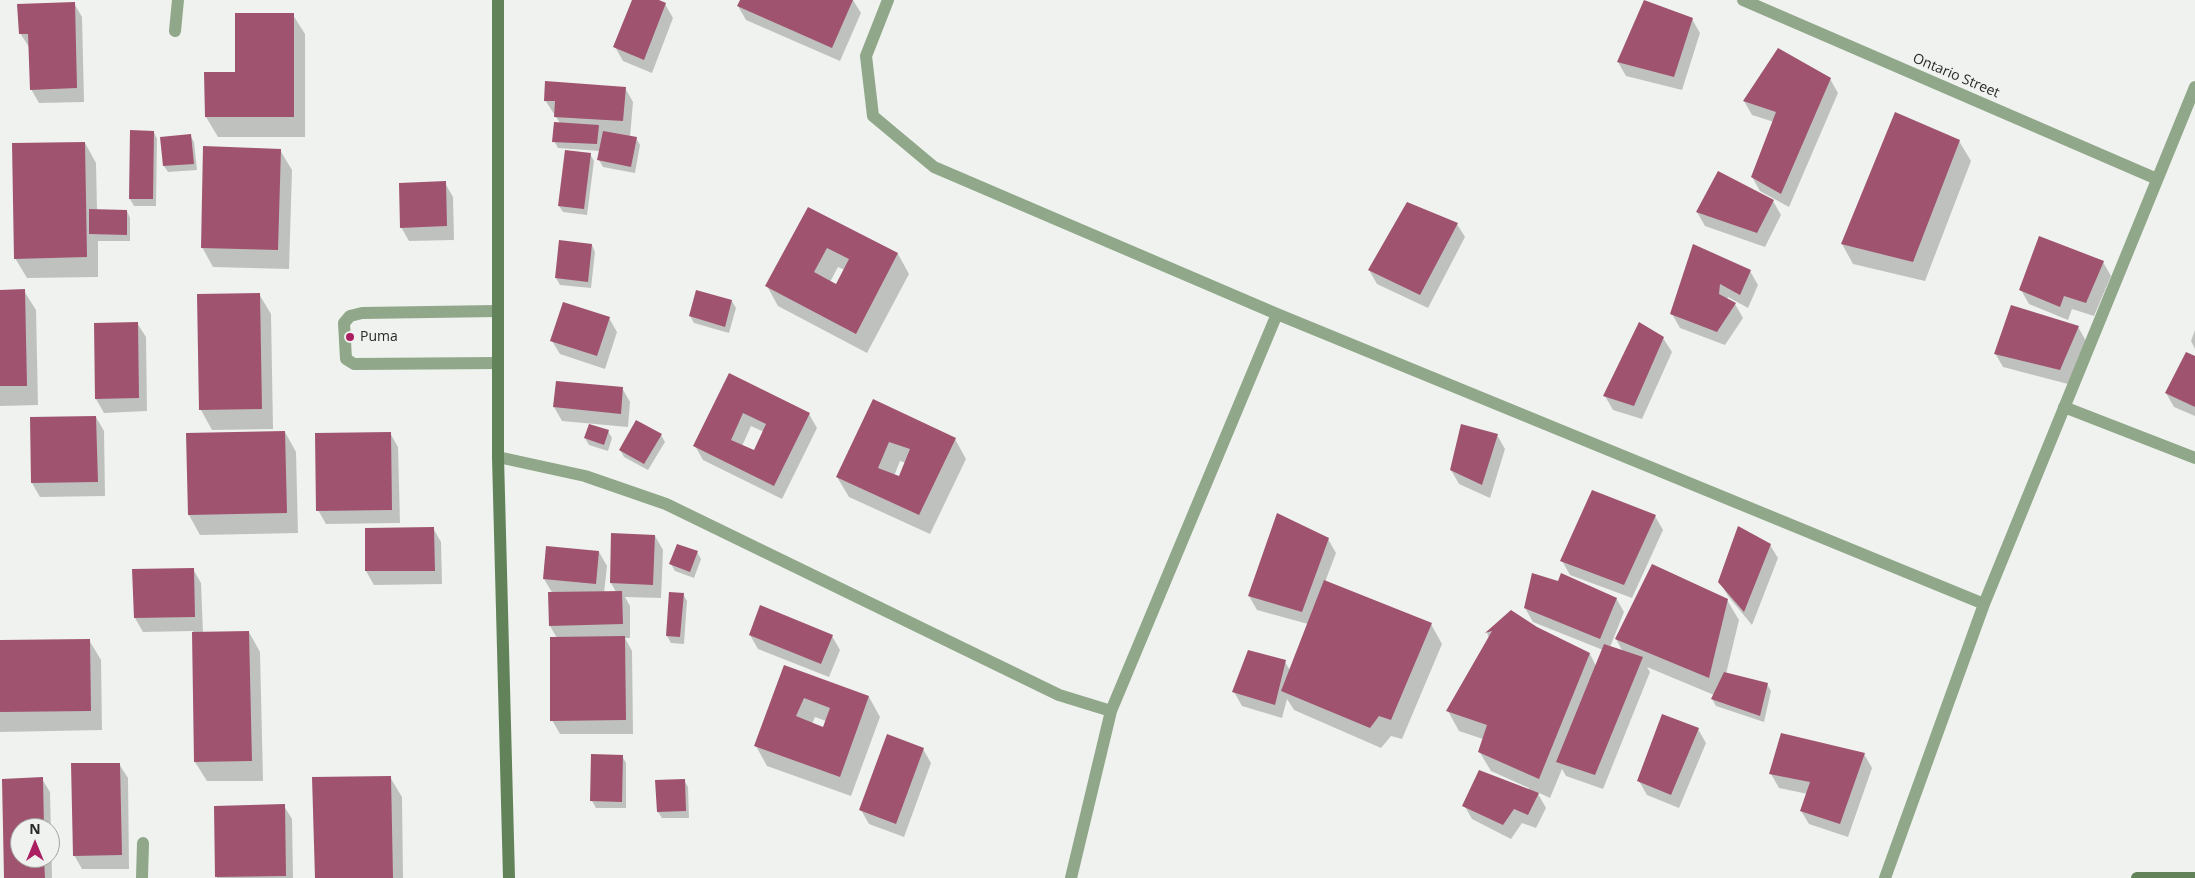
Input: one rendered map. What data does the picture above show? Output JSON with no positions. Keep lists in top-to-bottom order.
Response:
{
  "streets": {
    "street": ["Ontario Street"]
  },
  "places": ["Puma"],
  "north": "top"
}
